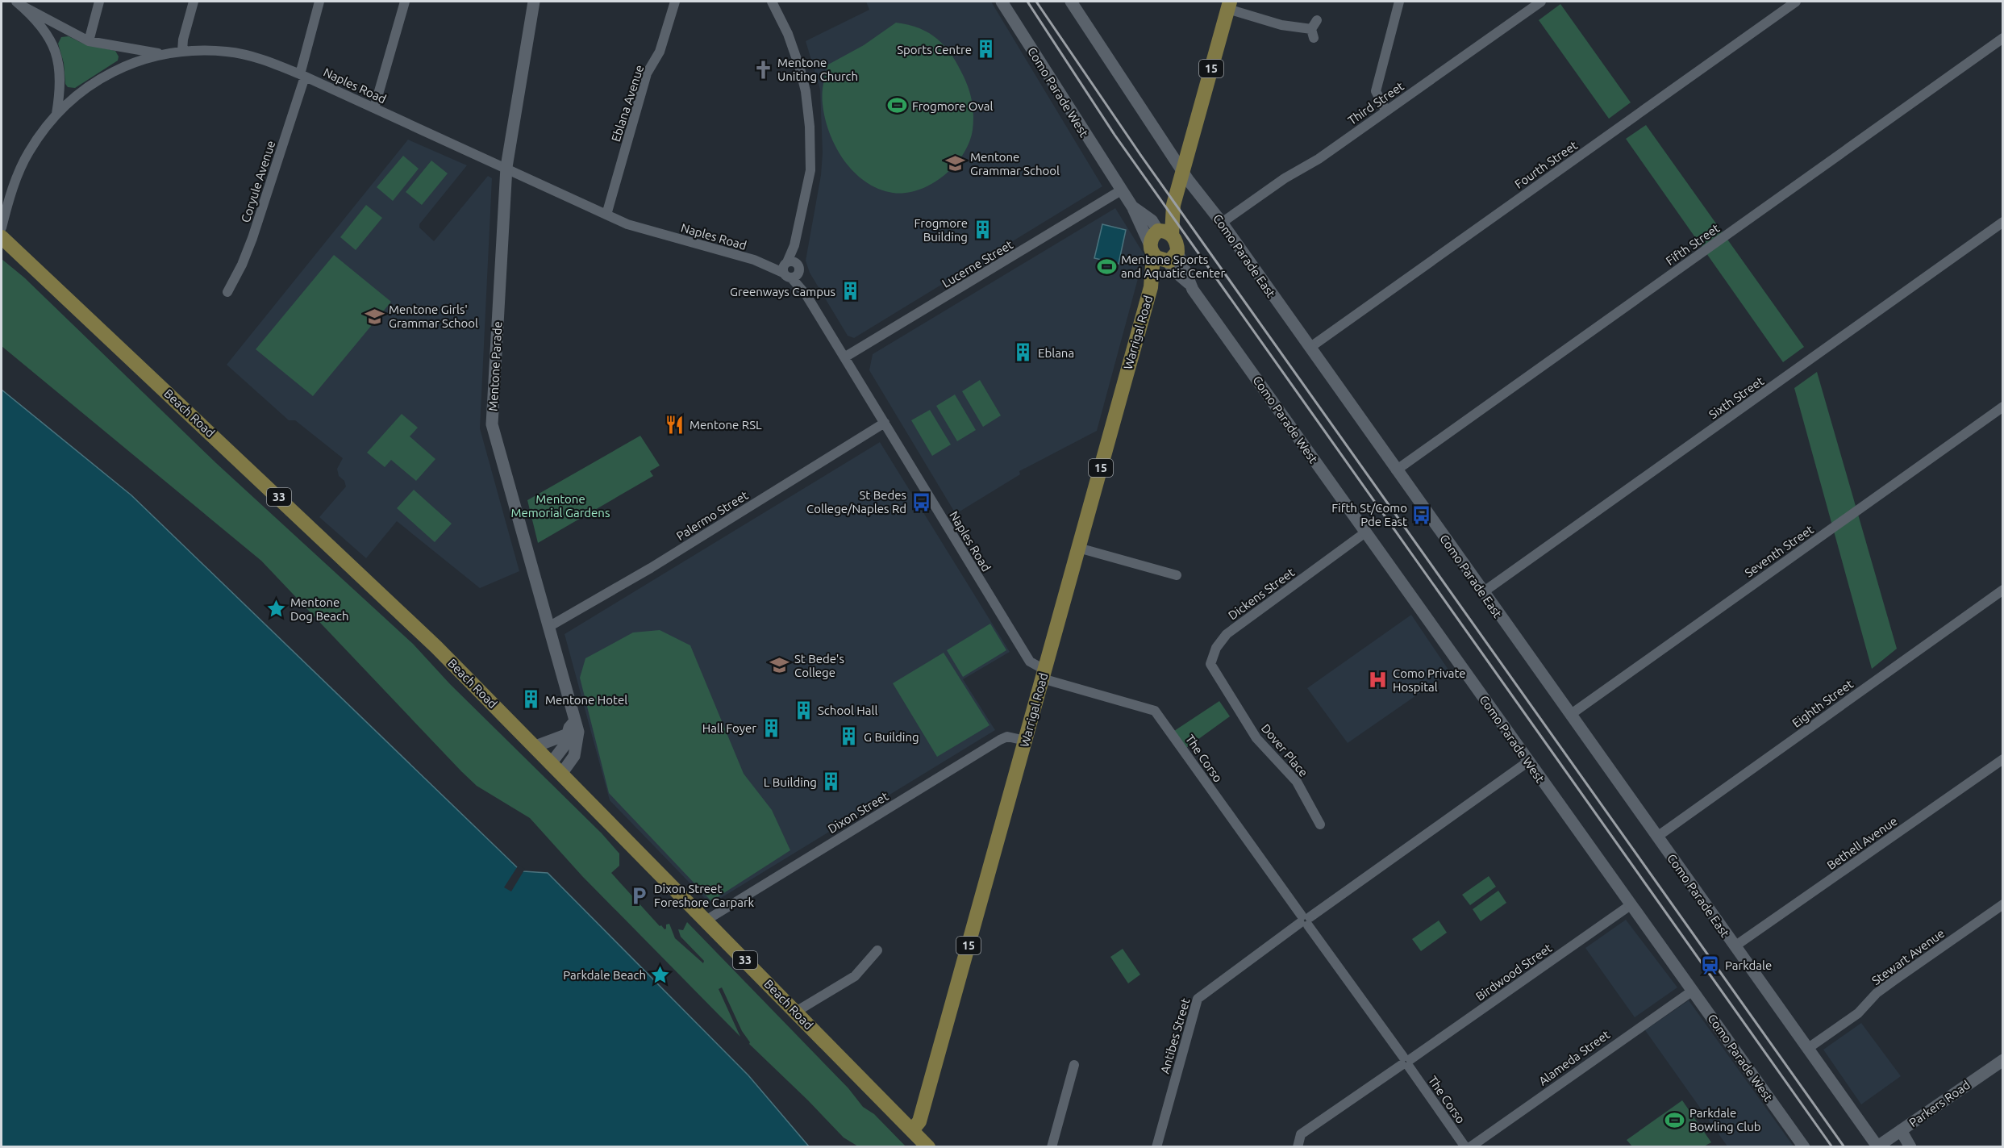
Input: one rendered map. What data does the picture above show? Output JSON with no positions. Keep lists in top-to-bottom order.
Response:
{
  "streets": {
    "main road": [
      "15",
      "Warrigal Road",
      "Beach Road",
      "33"
    ],
    "street": [
      "Naples Road",
      "Como Parade West",
      "Eblana Avenue",
      "Third Street",
      "Fourth Street",
      "Coryule Avenue",
      "Fifth Street",
      "Como Parade East",
      "Lucerne Street",
      "Mentone Parade",
      "Sixth Street",
      "Palermo Street",
      "Seventh Street",
      "Dickens Street",
      "Eighth Street",
      "Dover Place",
      "The Corso",
      "Dixon Street",
      "Bethell Avenue",
      "Stewart Avenue",
      "Birdwood Street",
      "Antibes Street",
      "Alameda Street",
      "Parkers Road"
    ]
  },
  "crossings": [
    ["15", "Como Parade West"],
    ["15", "Como Parade East"],
    ["15", "Warrigal Road"],
    ["Naples Road", "Eblana Avenue"],
    ["Naples Road", "Coryule Avenue"],
    ["Naples Road", "Lucerne Street"],
    ["Naples Road", "Warrigal Road"],
    ["Naples Road", "Mentone Parade"],
    ["Naples Road", "Palermo Street"],
    ["Naples Road", "The Corso"],
    ["Como Parade West", "Lucerne Street"],
    ["Como Parade West", "Warrigal Road"],
    ["Como Parade West", "Dickens Street"],
    ["Como Parade West", "Birdwood Street"],
    ["Como Parade West", "Antibes Street"],
    ["Como Parade West", "Alameda Street"],
    ["Third Street", "Como Parade East"],
    ["Fourth Street", "Como Parade East"],
    ["Fifth Street", "Como Parade East"],
    ["Como Parade East", "Sixth Street"],
    ["Como Parade East", "Seventh Street"],
    ["Como Parade East", "Eighth Street"],
    ["Como Parade East", "Bethell Avenue"],
    ["Como Parade East", "Stewart Avenue"],
    ["Como Parade East", "Parkers Road"],
    ["Warrigal Road", "Beach Road"],
    ["Warrigal Road", "The Corso"],
    ["Warrigal Road", "Dixon Street"],
    ["Mentone Parade", "Beach Road"],
    ["Mentone Parade", "Palermo Street"],
    ["Beach Road", "Dixon Street"],
    ["Dickens Street", "Dover Place"],
    ["The Corso", "Birdwood Street"],
    ["The Corso", "Antibes Street"]
  ],
  "parks": ["Mentone Memorial Gardens"],
  "places": {
    "building": [
      "Sports Centre",
      "Frogmore Building",
      "Greenways Campus",
      "Eblana",
      "Mentone Hotel",
      "School Hall",
      "Hall Foyer",
      "G Building",
      "L Building"
    ],
    "church": ["Mentone Uniting Church"],
    "sports": ["Frogmore Oval", "Mentone Sports and Aquatic Center", "Parkdale Bowling Club"],
    "school or university": ["Mentone Grammar School", "Mentone Girls' Grammar School", "St Bede's College"],
    "restaurant": ["Mentone RSL"],
    "bus stop": ["St Bedes College/Naples Rd", "Fifth St/Como Pde East"],
    "place": ["Mentone Dog Beach", "Parkdale Beach"],
    "hospital": ["Como Private Hospital"],
    "parking": ["Dixon Street Foreshore Carpark"],
    "station": ["Parkdale"]
  }
}
